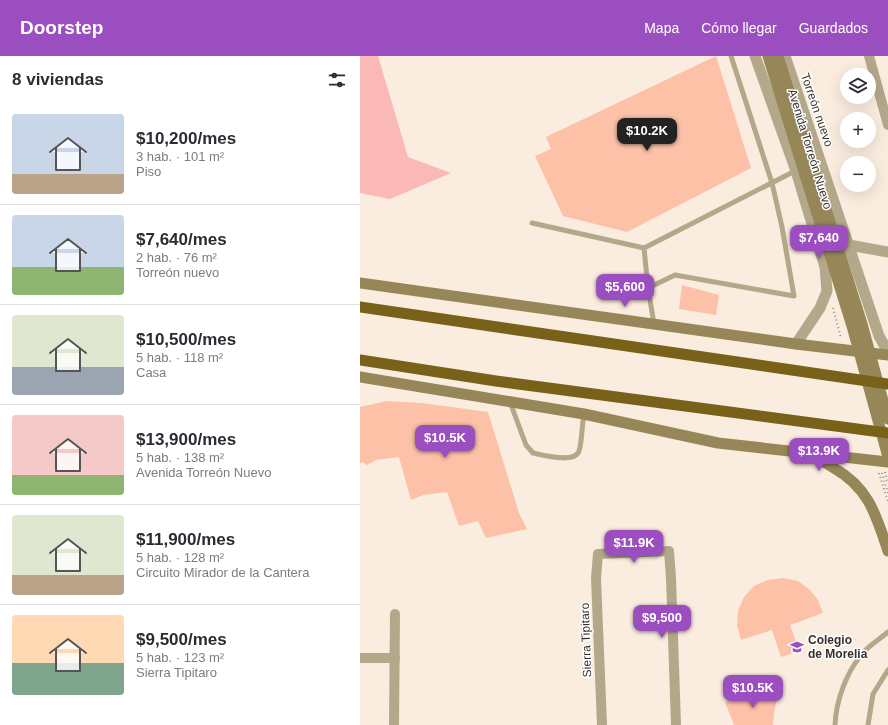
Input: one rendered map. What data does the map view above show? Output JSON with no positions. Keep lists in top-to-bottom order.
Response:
{
  "streets": {
    "main road": ["Avenida Torreón Nuevo"],
    "street": ["Torreón nuevo", "Sierra Tipitaro"]
  },
  "places": {
    "school or university": ["Colegio de Morelia"]
  },
  "page": {
    "header": "Doorstep",
    "nav": ["Mapa", "Cómo llegar", "Guardados"],
    "heading": "8 viviendas",
    "map_buttons": ["+", "−"],
    "list": [
      {
        "name": "$10,200/mes",
        "note": "3 hab. · 101 m² · Piso"
      },
      {
        "name": "$7,640/mes",
        "note": "2 hab. · 76 m² · Torreón nuevo"
      },
      {
        "name": "$10,500/mes",
        "note": "5 hab. · 118 m² · Casa"
      },
      {
        "name": "$13,900/mes",
        "note": "5 hab. · 138 m² · Avenida Torreón Nuevo"
      },
      {
        "name": "$11,900/mes",
        "note": "5 hab. · 128 m² · Circuito Mirador de la Cantera"
      },
      {
        "name": "$9,500/mes",
        "note": "5 hab. · 123 m² · Sierra Tipitaro"
      }
    ],
    "price": [
      "$10.2K",
      "$7,640",
      "$5,600",
      "$10.5K",
      "$13.9K",
      "$11.9K",
      "$9,500",
      "$10.5K"
    ]
  }
}
